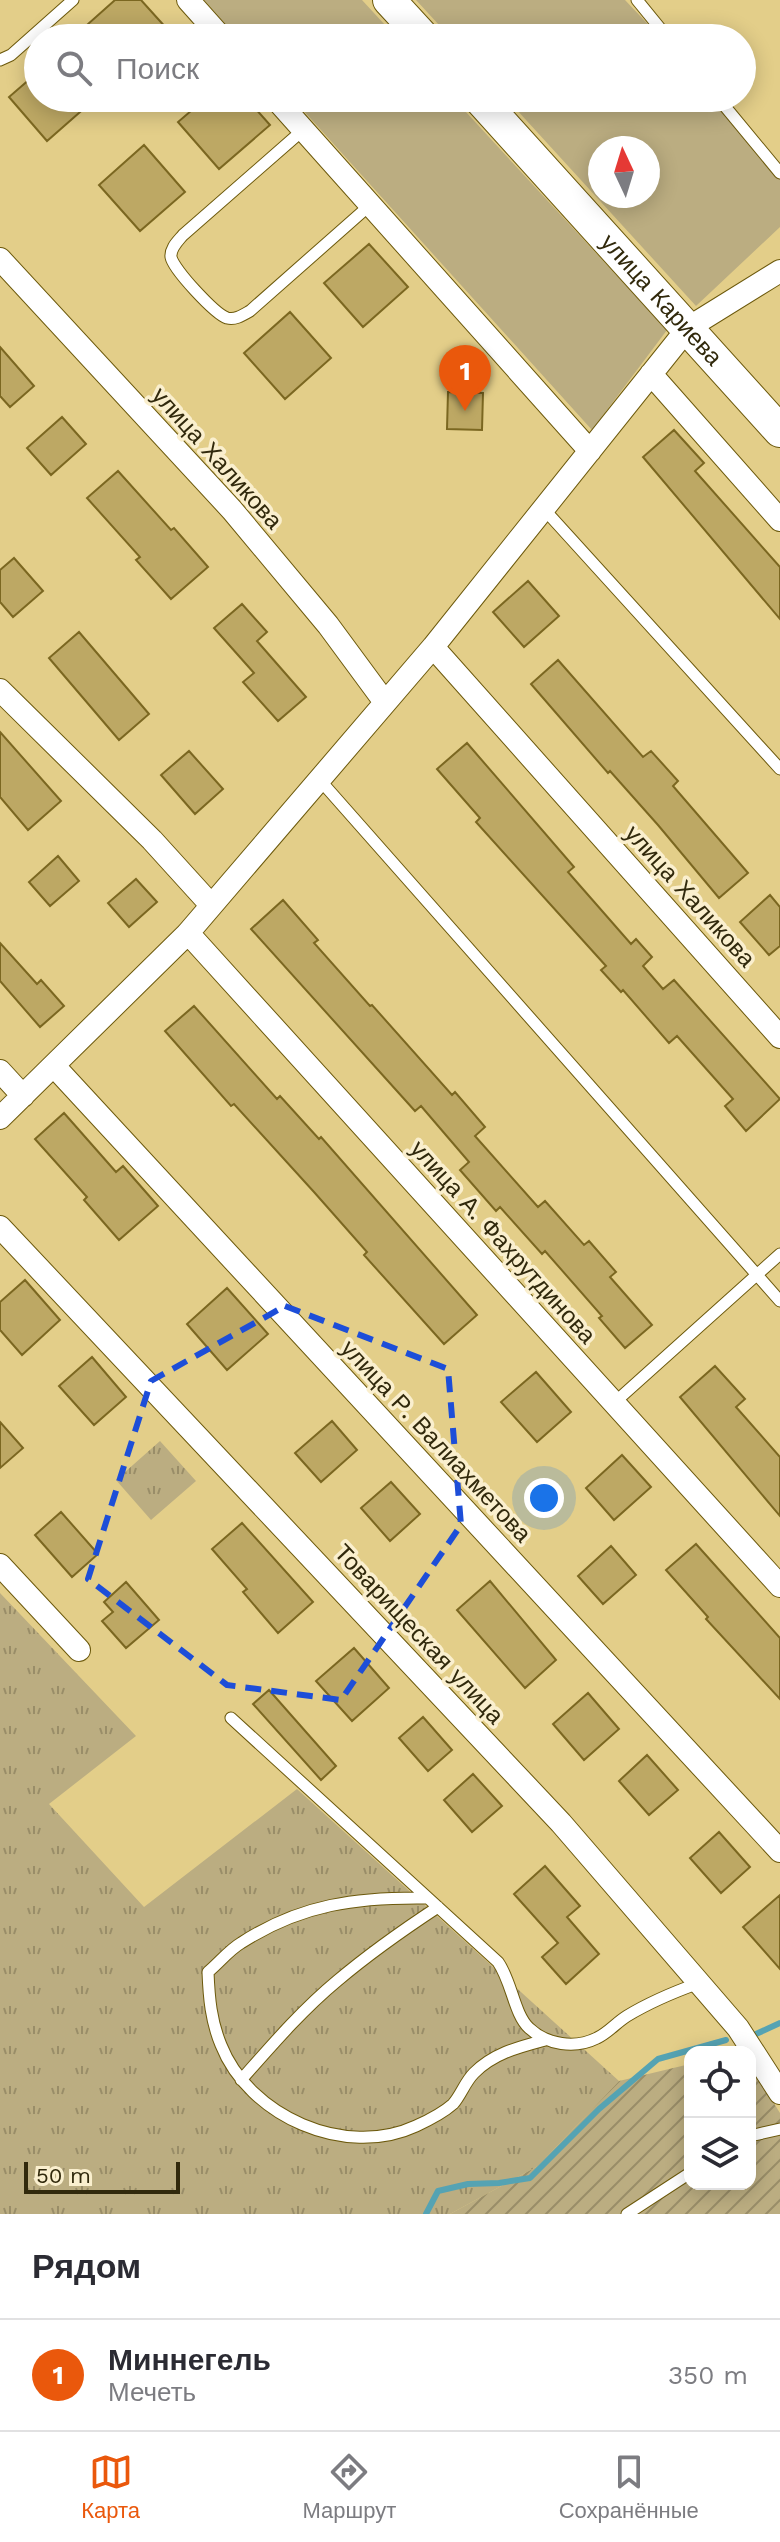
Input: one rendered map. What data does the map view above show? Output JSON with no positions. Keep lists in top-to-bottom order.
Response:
{
  "streets": {
    "main road": ["улица Кариева"],
    "street": [
      "улица Халикова",
      "улица А. Фахрутдинова",
      "улица Р. Валиахметова",
      "Товарищеская улица"
    ]
  },
  "scale_bar": "50 m",
  "north": "top",
  "page": {
    "search": "Поиск",
    "pins": "1",
    "scale": "50 m",
    "heading": "Рядом",
    "list": [
      {
        "mark": "1",
        "name": "Миннегель",
        "note": "Мечеть",
        "value": "350 m"
      }
    ],
    "nav": ["Карта", "Маршрут", "Сохранённые"]
  }
}
